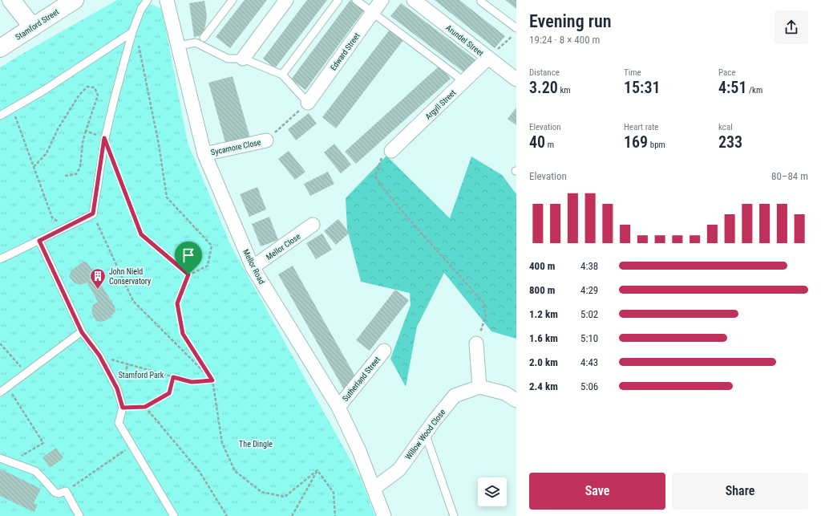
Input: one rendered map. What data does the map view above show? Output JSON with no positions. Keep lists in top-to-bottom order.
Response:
{
  "streets": {
    "main road": ["Stamford Street"],
    "street": [
      "Arundel Street",
      "Edward Street",
      "Argyll Street",
      "Sycamore Close",
      "Mellor Close",
      "Mellor Road",
      "Sutherland Street",
      "Willow Wood Close"
    ]
  },
  "crossings": [
    ["Arundel Street", "Argyll Street"],
    ["Sycamore Close", "Mellor Road"],
    ["Mellor Close", "Mellor Road"],
    ["Mellor Road", "Sutherland Street"],
    ["Mellor Road", "Willow Wood Close"]
  ],
  "parks": ["Stamford Park", "The Dingle"],
  "places": {
    "building": ["John Nield Conservatory"]
  },
  "page": {
    "heading": ["Evening run", "19:24 · 8 × 400 m"],
    "stats": [
      ["Distance", "3.20 km"],
      ["Time", "15:31"],
      ["Pace", "4:51 /km"],
      ["Elevation", "40 m"],
      ["Heart rate", "169 bpm"],
      ["kcal", "233"]
    ],
    "chart": ["Elevation", "80–84 m"],
    "list": [
      {
        "name": "400 m",
        "note": "4:38"
      },
      {
        "name": "800 m",
        "note": "4:29"
      },
      {
        "name": "1.2 km",
        "note": "5:02"
      },
      {
        "name": "1.6 km",
        "note": "5:10"
      },
      {
        "name": "2.0 km",
        "note": "4:43"
      },
      {
        "name": "2.4 km",
        "note": "5:06"
      }
    ],
    "buttons": ["Save", "Share"]
  }
}
